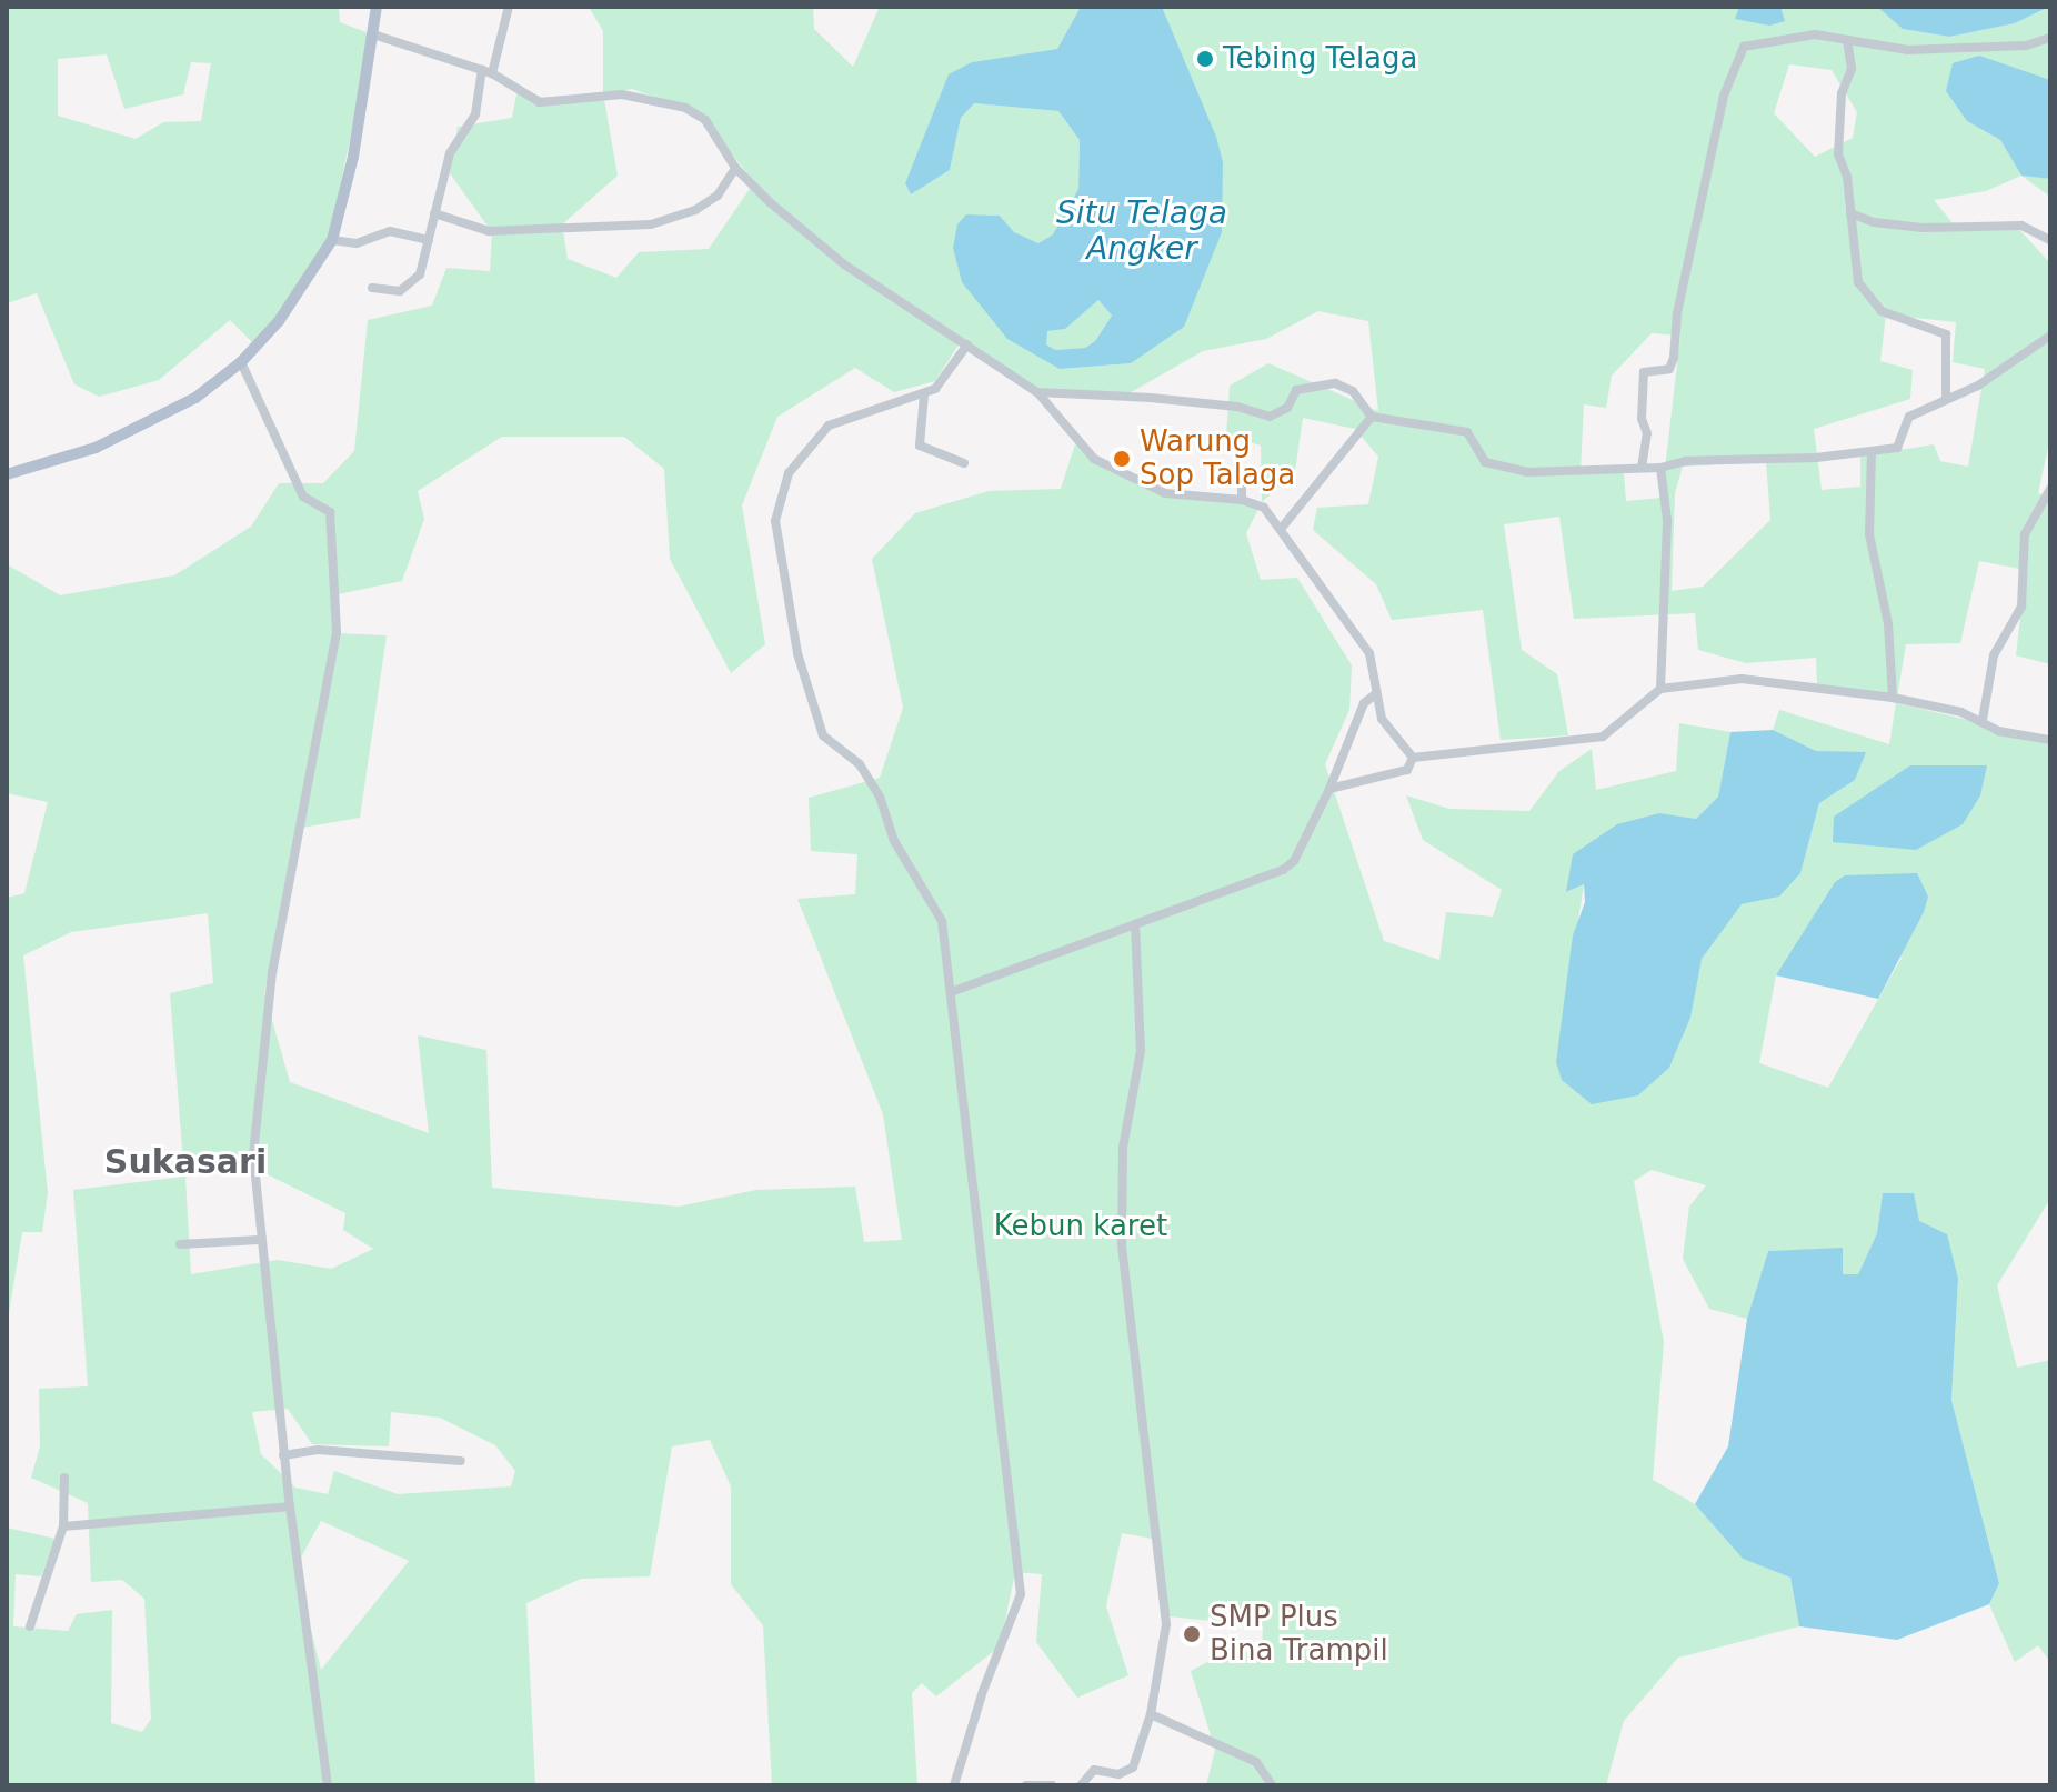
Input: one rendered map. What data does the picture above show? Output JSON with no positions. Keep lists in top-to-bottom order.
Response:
{
  "districts": ["Sukasari"],
  "water": ["Situ Telaga Angker"],
  "parks": ["Kebun karet"],
  "places": ["Tebing Telaga", "Warung Sop Talaga", "SMP Plus Bina Trampil"]
}
